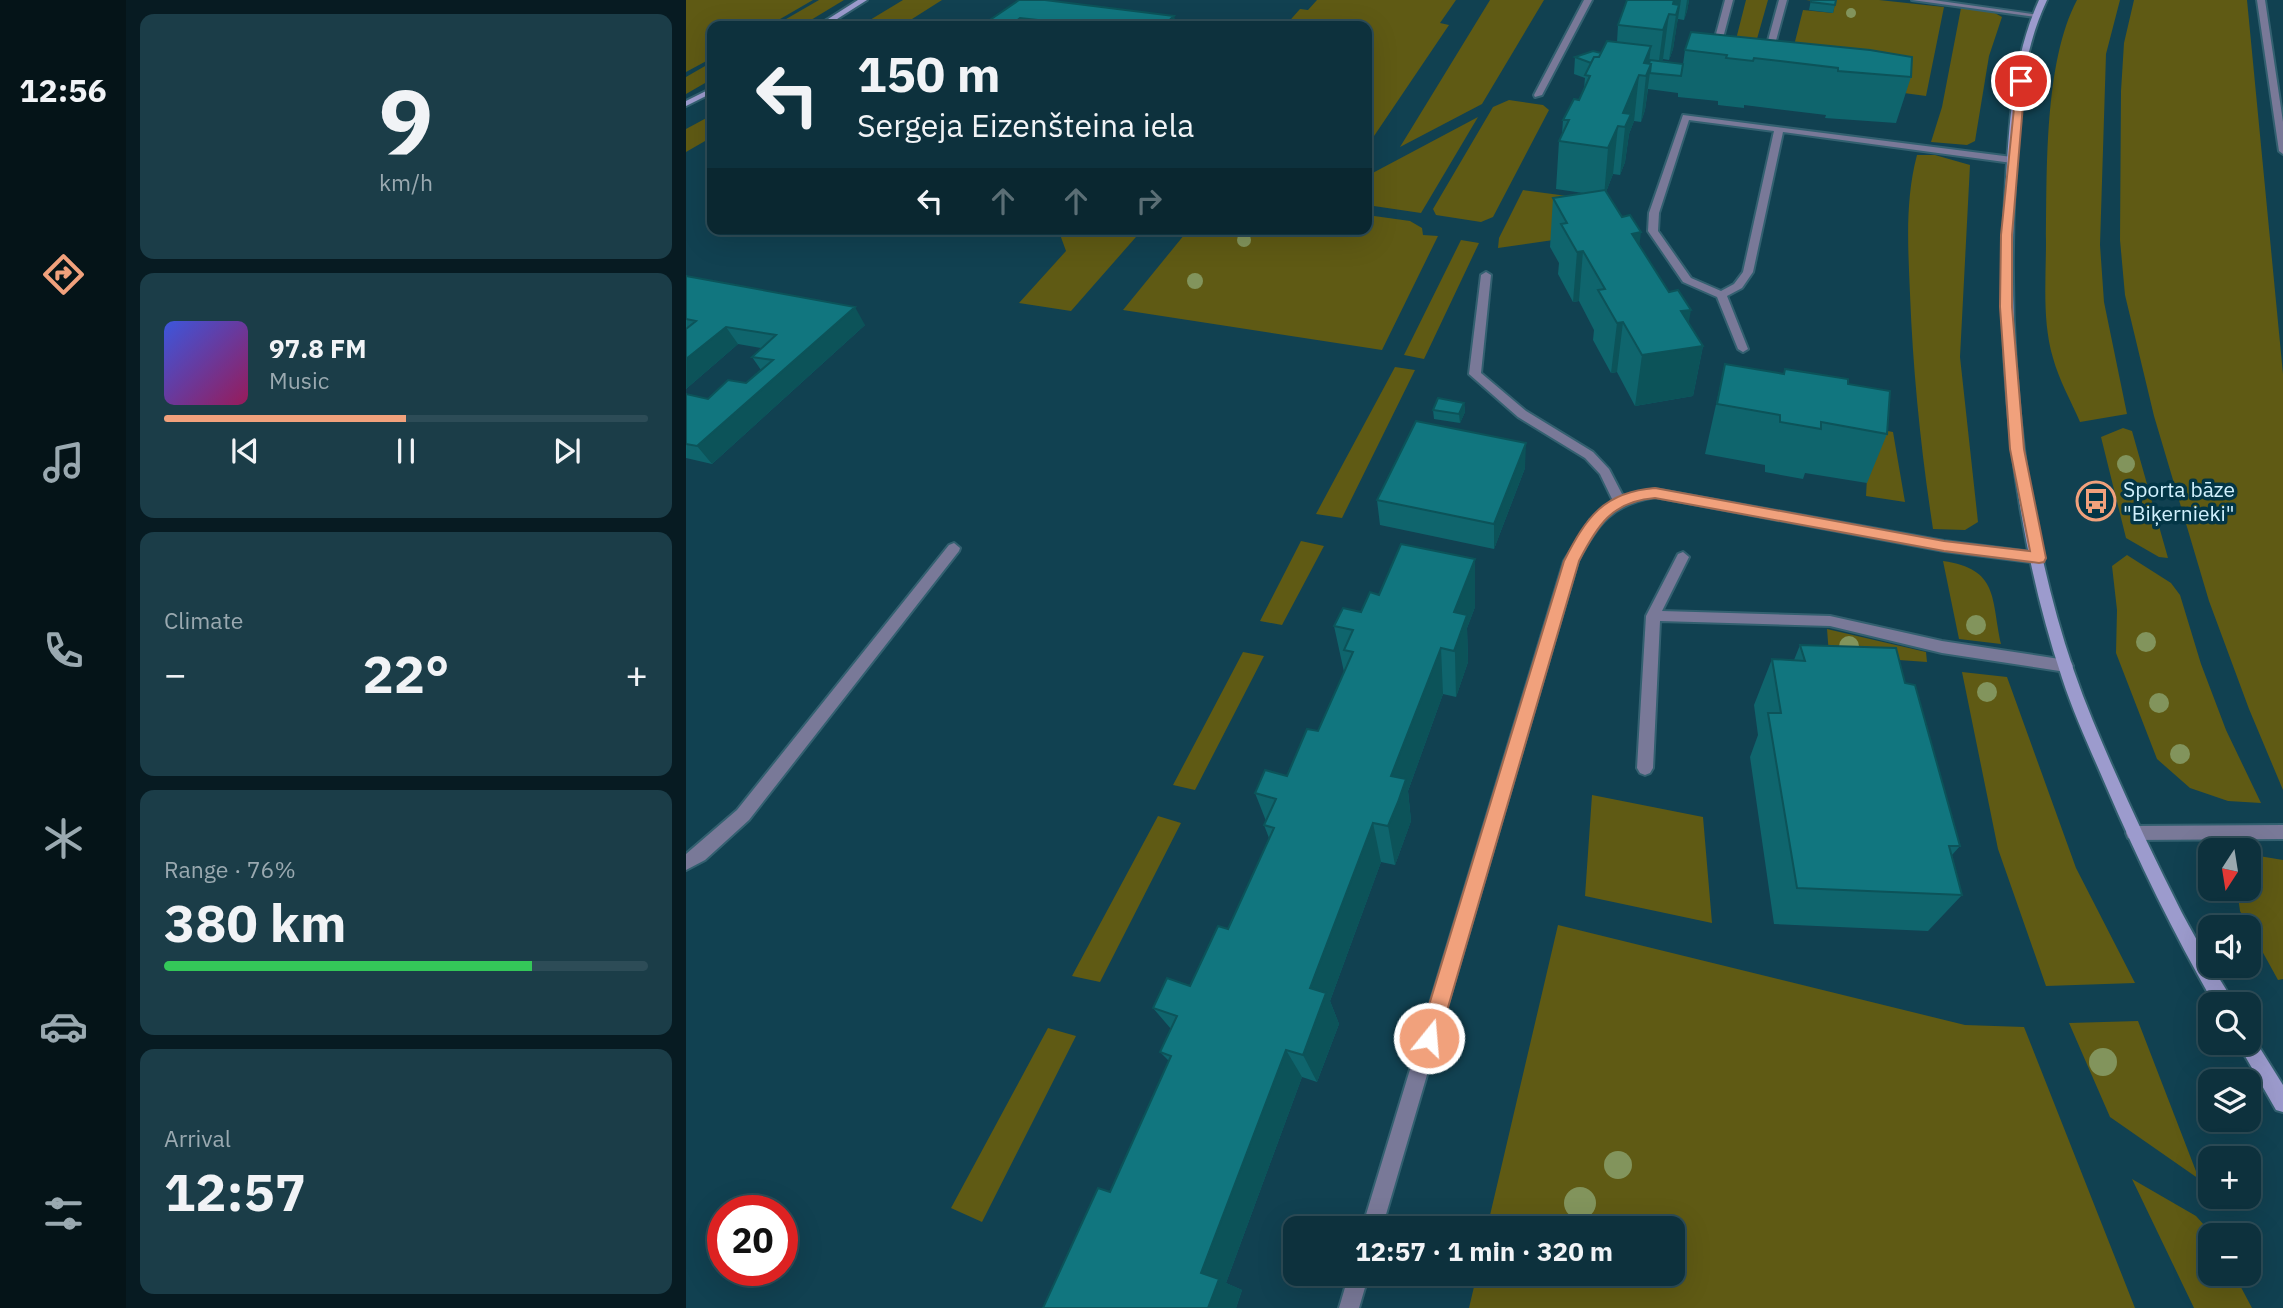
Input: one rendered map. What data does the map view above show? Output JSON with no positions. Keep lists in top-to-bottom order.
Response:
{
  "places": {
    "bus stop": ["Sporta bāze \"Biķernieki\""]
  },
  "north": "bottom",
  "page": {
    "tabs": "12:56",
    "tile": [
      ["9", "km/h"],
      "Climate",
      ["Range · 76%", "380 km"],
      ["Arrival", "12:57"]
    ],
    "turn": ["150 m", "Sergeja Eizenšteina iela"],
    "song": ["97.8 FM", "Music"],
    "heat": ["−", "22°", "+"],
    "map_buttons": ["+", "−"],
    "limit": "20",
    "trip": "12:57 · 1 min · 320 m"
  }
}
